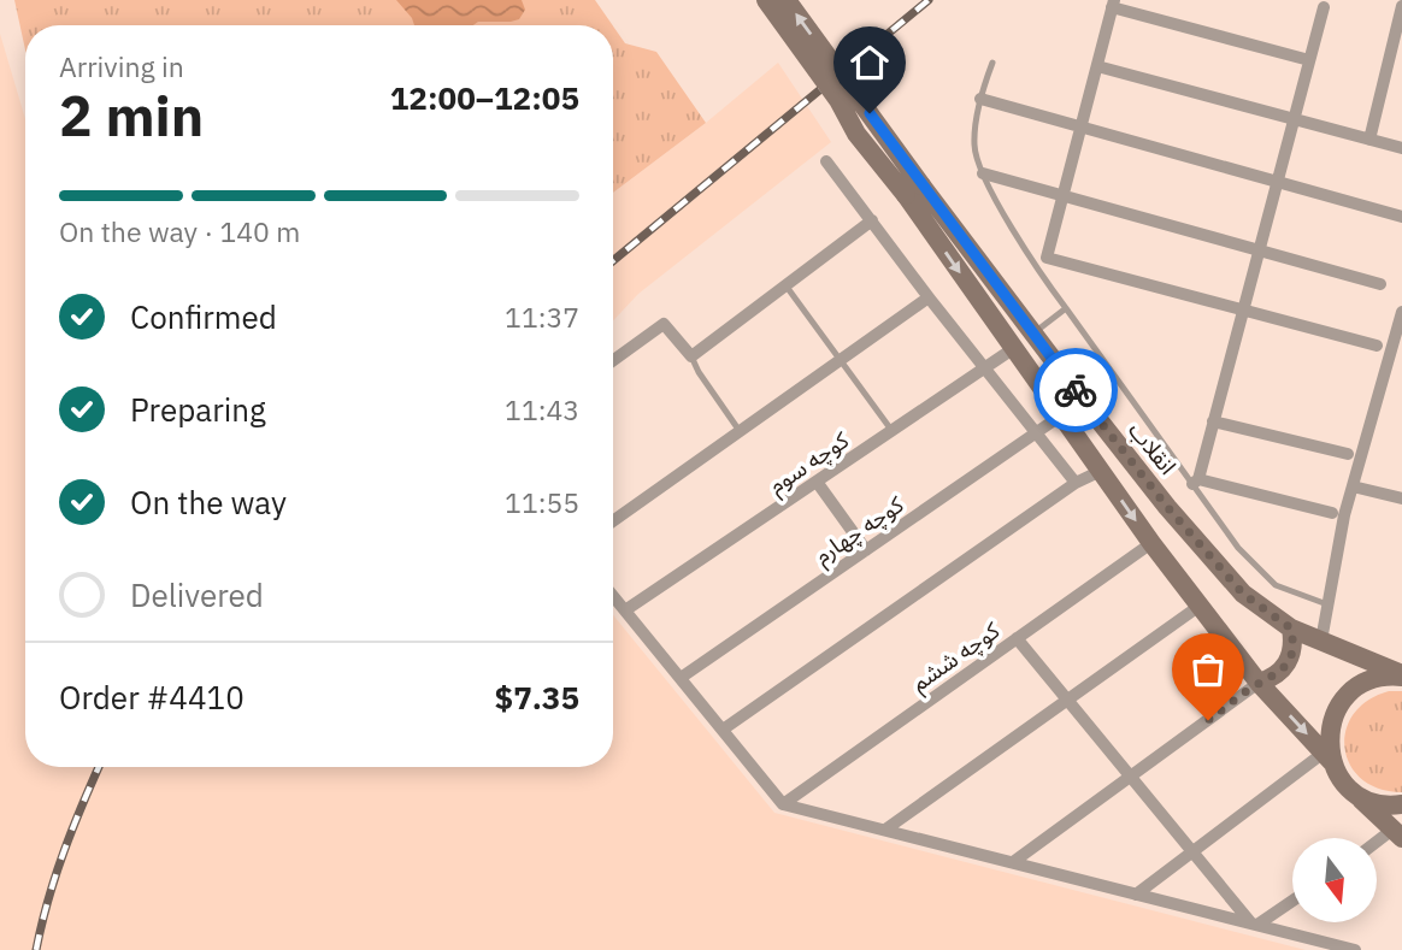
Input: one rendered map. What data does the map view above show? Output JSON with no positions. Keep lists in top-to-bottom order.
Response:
{
  "streets": {
    "main road": ["انقلاب"],
    "street": ["کوچه سوم", "کوچه چهارم", "کوچه ششم"]
  },
  "north": "bottom",
  "page": {
    "heading": ["2 min", "Arriving in", "12:00–12:05"],
    "panel": ["Order #4410", "$7.35"],
    "bar": "On the way · 140 m",
    "list": [
      ["Confirmed", "11:37"],
      ["Preparing", "11:43"],
      ["On the way", "11:55"],
      "Delivered"
    ]
  }
}
